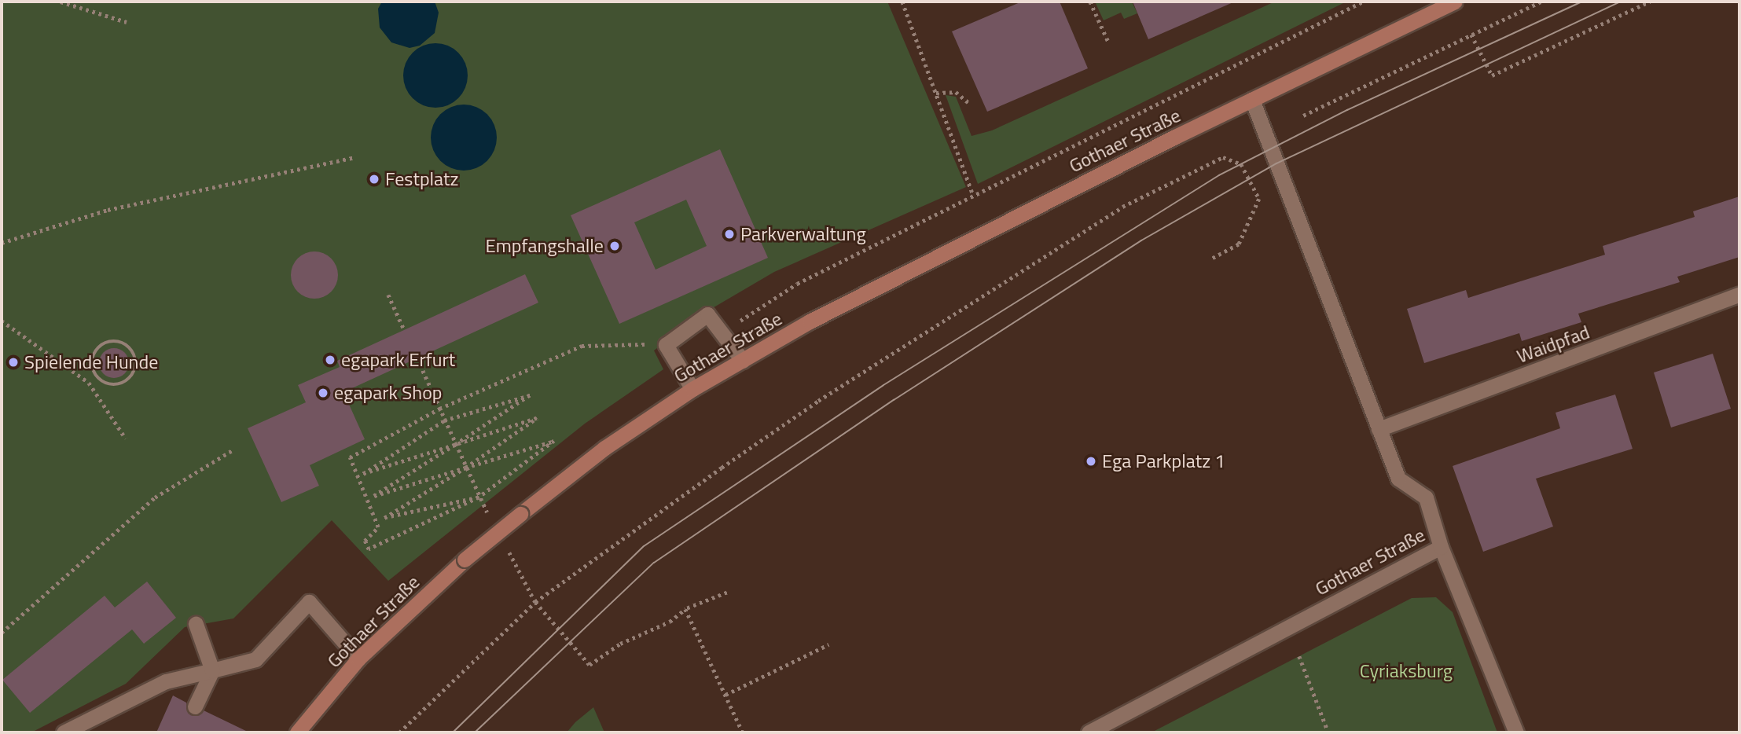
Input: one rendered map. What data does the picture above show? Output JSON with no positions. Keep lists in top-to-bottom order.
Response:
{
  "streets": {
    "main road": ["Gothaer Straße"],
    "street": ["Waidpfad"]
  },
  "crossings": [
    ["Gothaer Straße", "Waidpfad"]
  ],
  "parks": ["Cyriaksburg"],
  "places": [
    "Festplatz",
    "Parkverwaltung",
    "Empfangshalle",
    "egapark Erfurt",
    "Spielende Hunde",
    "egapark Shop",
    "Ega Parkplatz 1"
  ]
}
